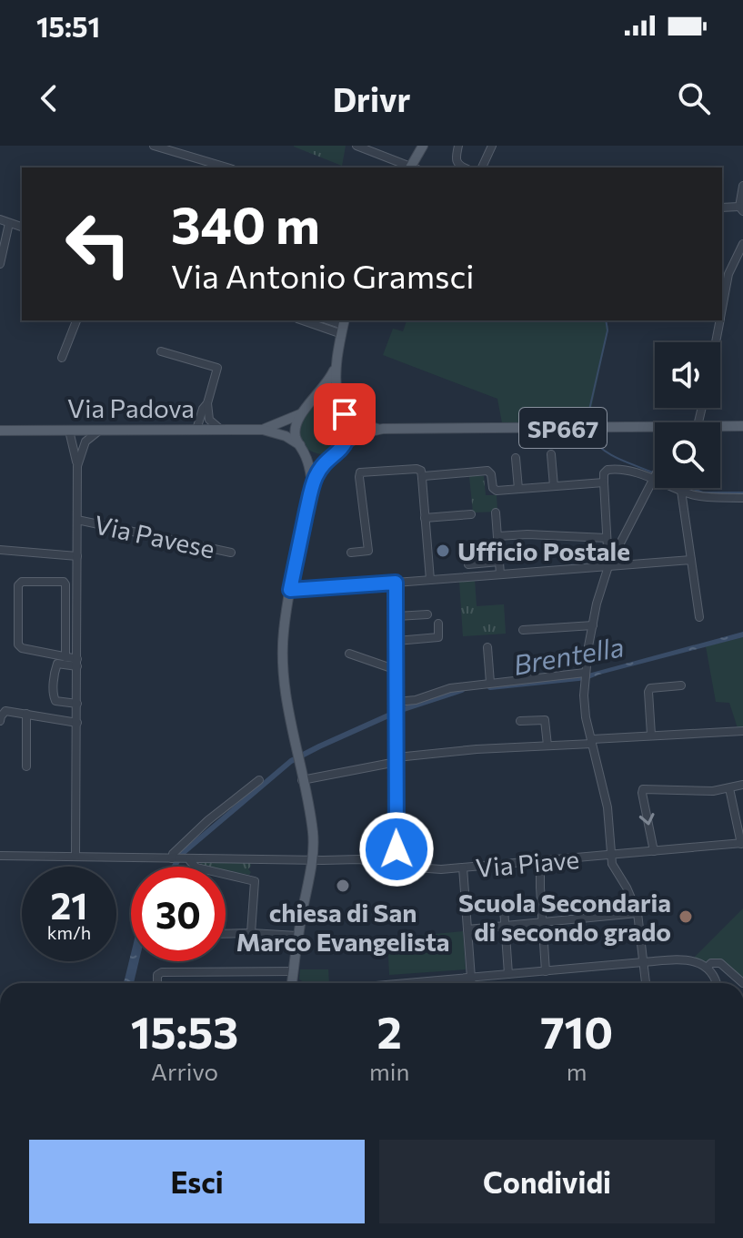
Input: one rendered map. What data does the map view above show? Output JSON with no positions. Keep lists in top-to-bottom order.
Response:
{
  "streets": {
    "main road": ["Via Padova", "SP667"],
    "street": ["Via Pavese", "Via Piave"]
  },
  "crossings": [
    ["Via Padova", "SP667"]
  ],
  "water": ["Brentella"],
  "places": ["Ufficio Postale", "chiesa di San Marco Evangelista", "Scuola Secondaria di secondo grado"],
  "page": {
    "status": "15:51",
    "header": "Drivr",
    "turn": ["340 m", "Via Antonio Gramsci"],
    "speed": "21 km/h",
    "limit": "30",
    "eta": [
      "15:53",
      "Arrivo",
      "2",
      "min",
      "710",
      "m"
    ],
    "buttons": ["Esci", "Condividi"]
  }
}
